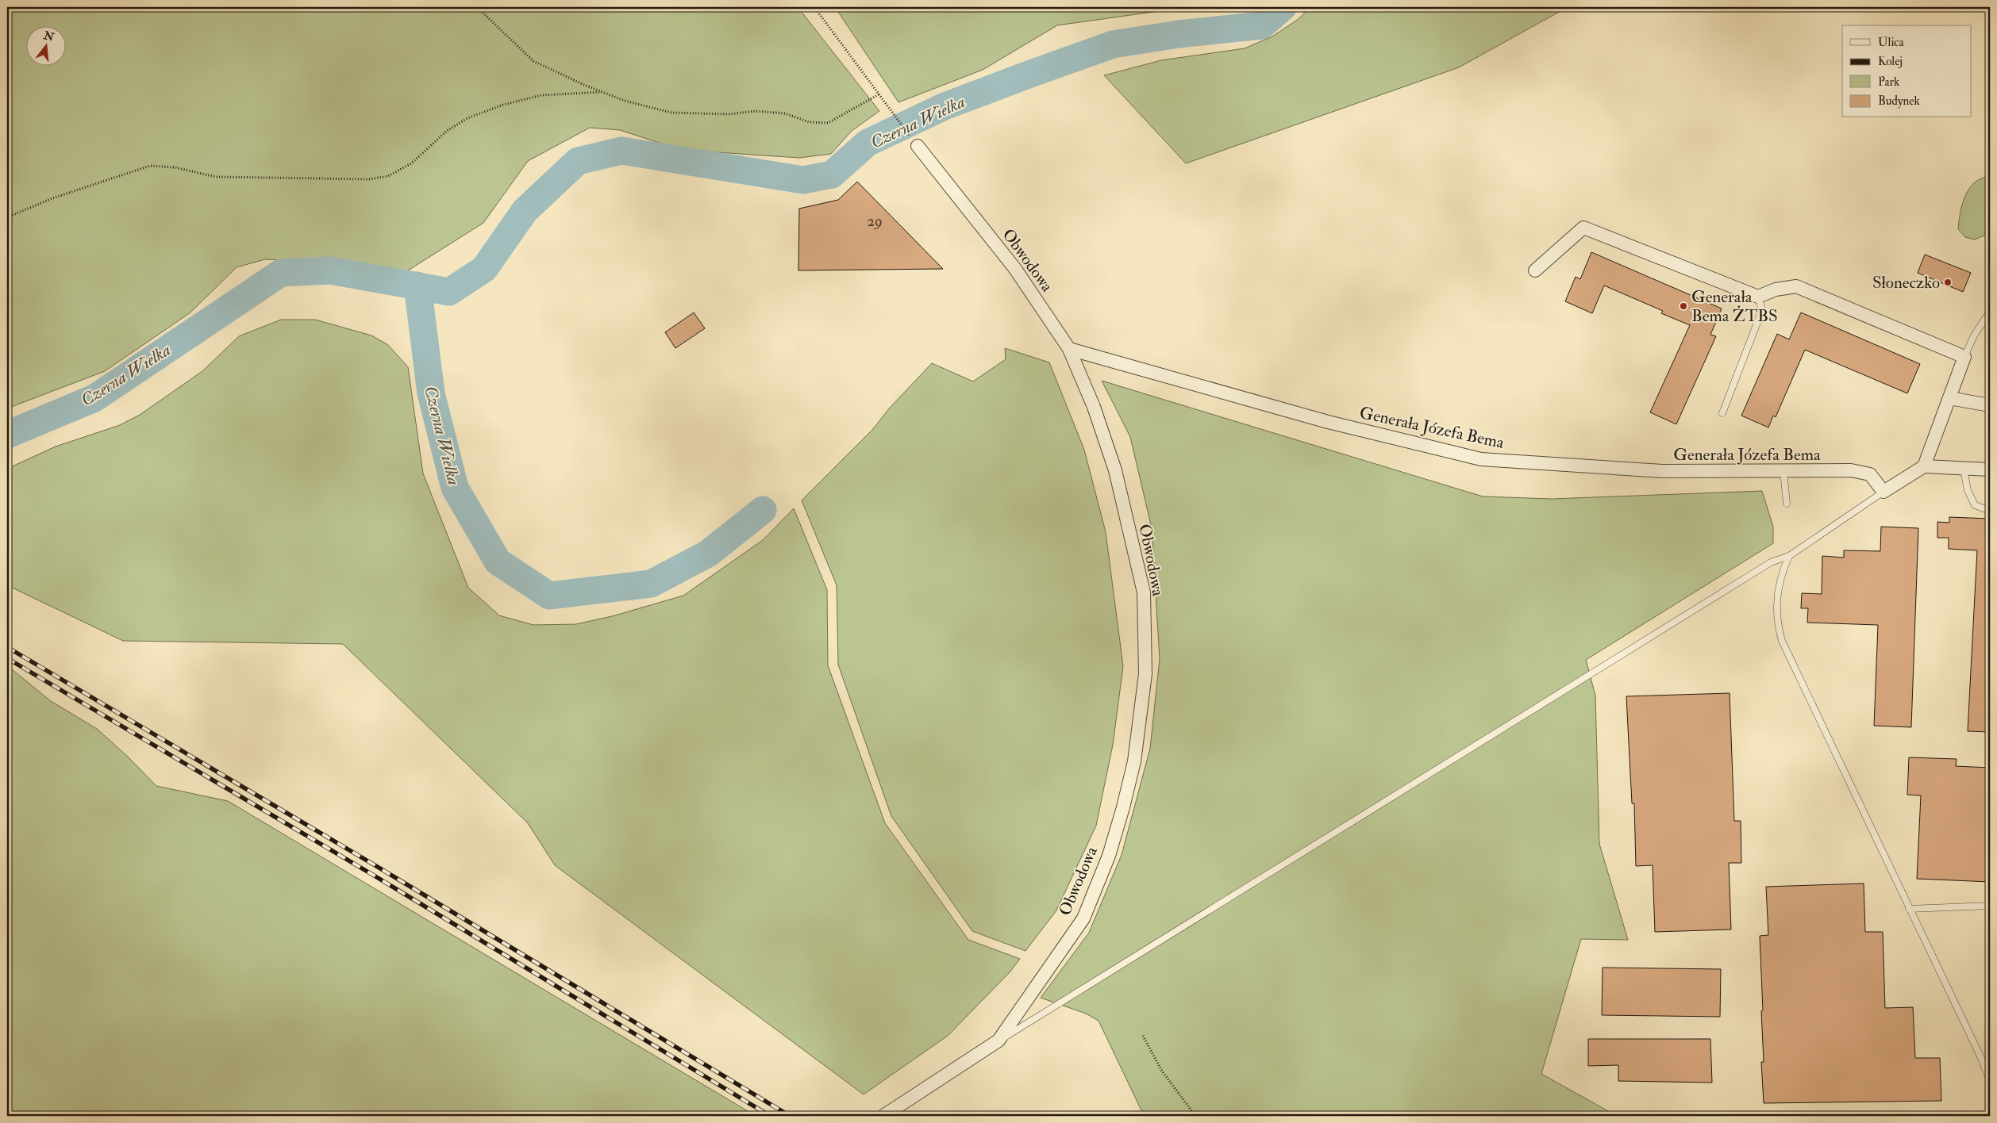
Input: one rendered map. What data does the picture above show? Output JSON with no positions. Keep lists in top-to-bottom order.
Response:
{
  "streets": {
    "street": ["Obwodowa", "Generała Józefa Bema"]
  },
  "crossings": [
    ["Obwodowa", "Generała Józefa Bema"]
  ],
  "water": ["Czerna Wielka"],
  "places": ["Słoneczko", "Generała Bema ŻTBS"],
  "house_numbers": ["29"],
  "legend": [
    "Ulica",
    "Kolej",
    "Park",
    "Budynek"
  ],
  "north": "top"
}
